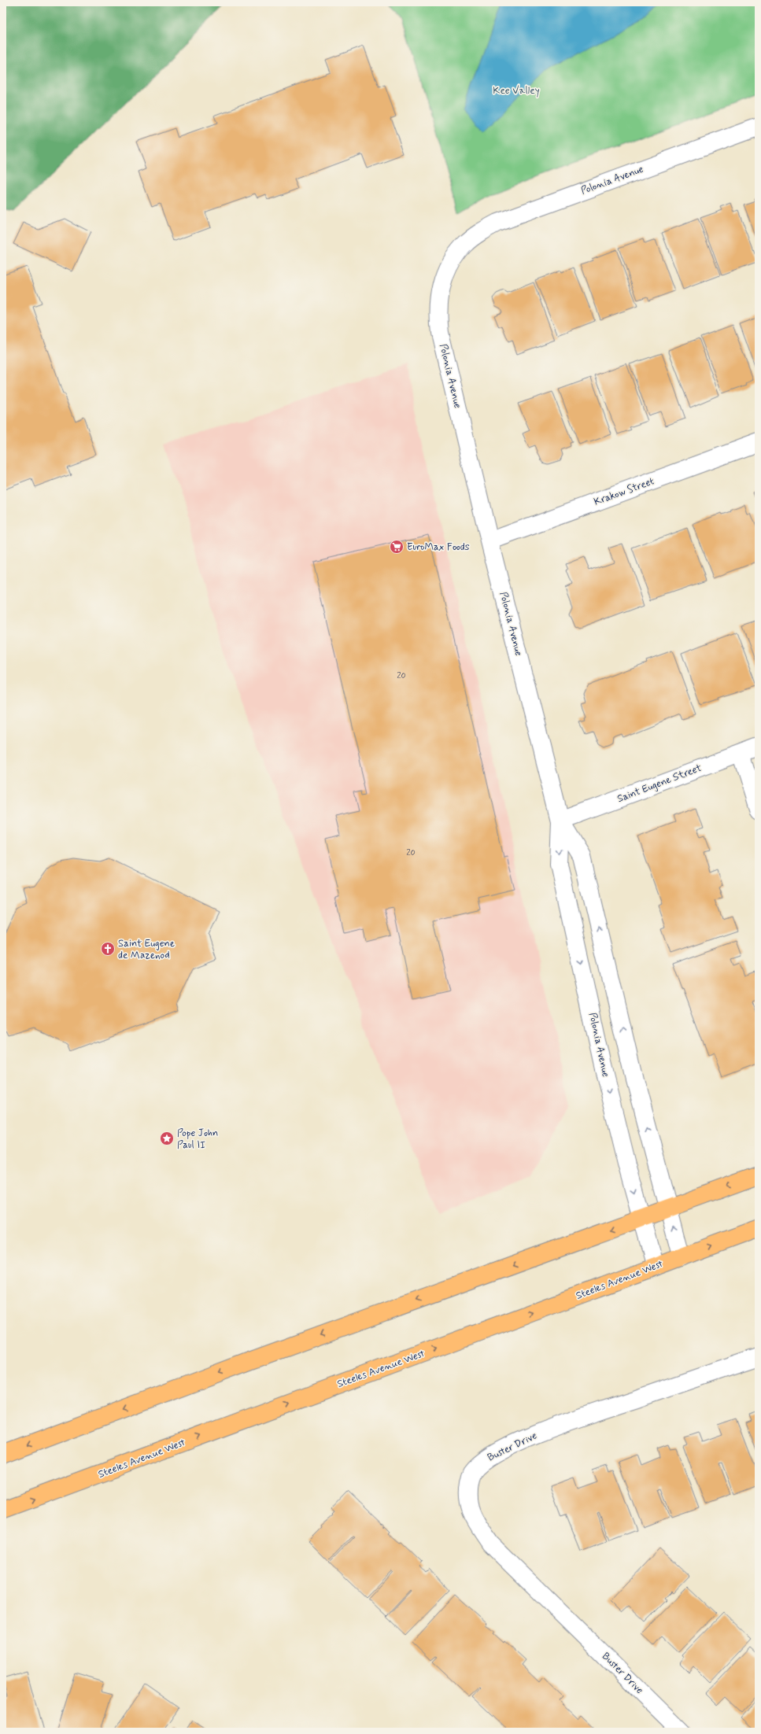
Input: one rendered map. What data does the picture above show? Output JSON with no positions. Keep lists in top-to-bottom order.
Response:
{
  "streets": {
    "main road": ["Steeles Avenue West"],
    "street": [
      "Polonia Avenue",
      "Krakow Street",
      "Saint Eugene Street",
      "Buster Drive"
    ]
  },
  "crossings": [
    ["Polonia Avenue", "Krakow Street"],
    ["Polonia Avenue", "Saint Eugene Street"],
    ["Polonia Avenue", "Steeles Avenue West"]
  ],
  "parks": ["Kee Valley"],
  "places": {
    "supermarket": ["EuroMax Foods"],
    "church": ["Saint Eugene de Mazenod"],
    "place": ["Pope John Paul II"]
  },
  "house_numbers": ["20", "20"]
}
